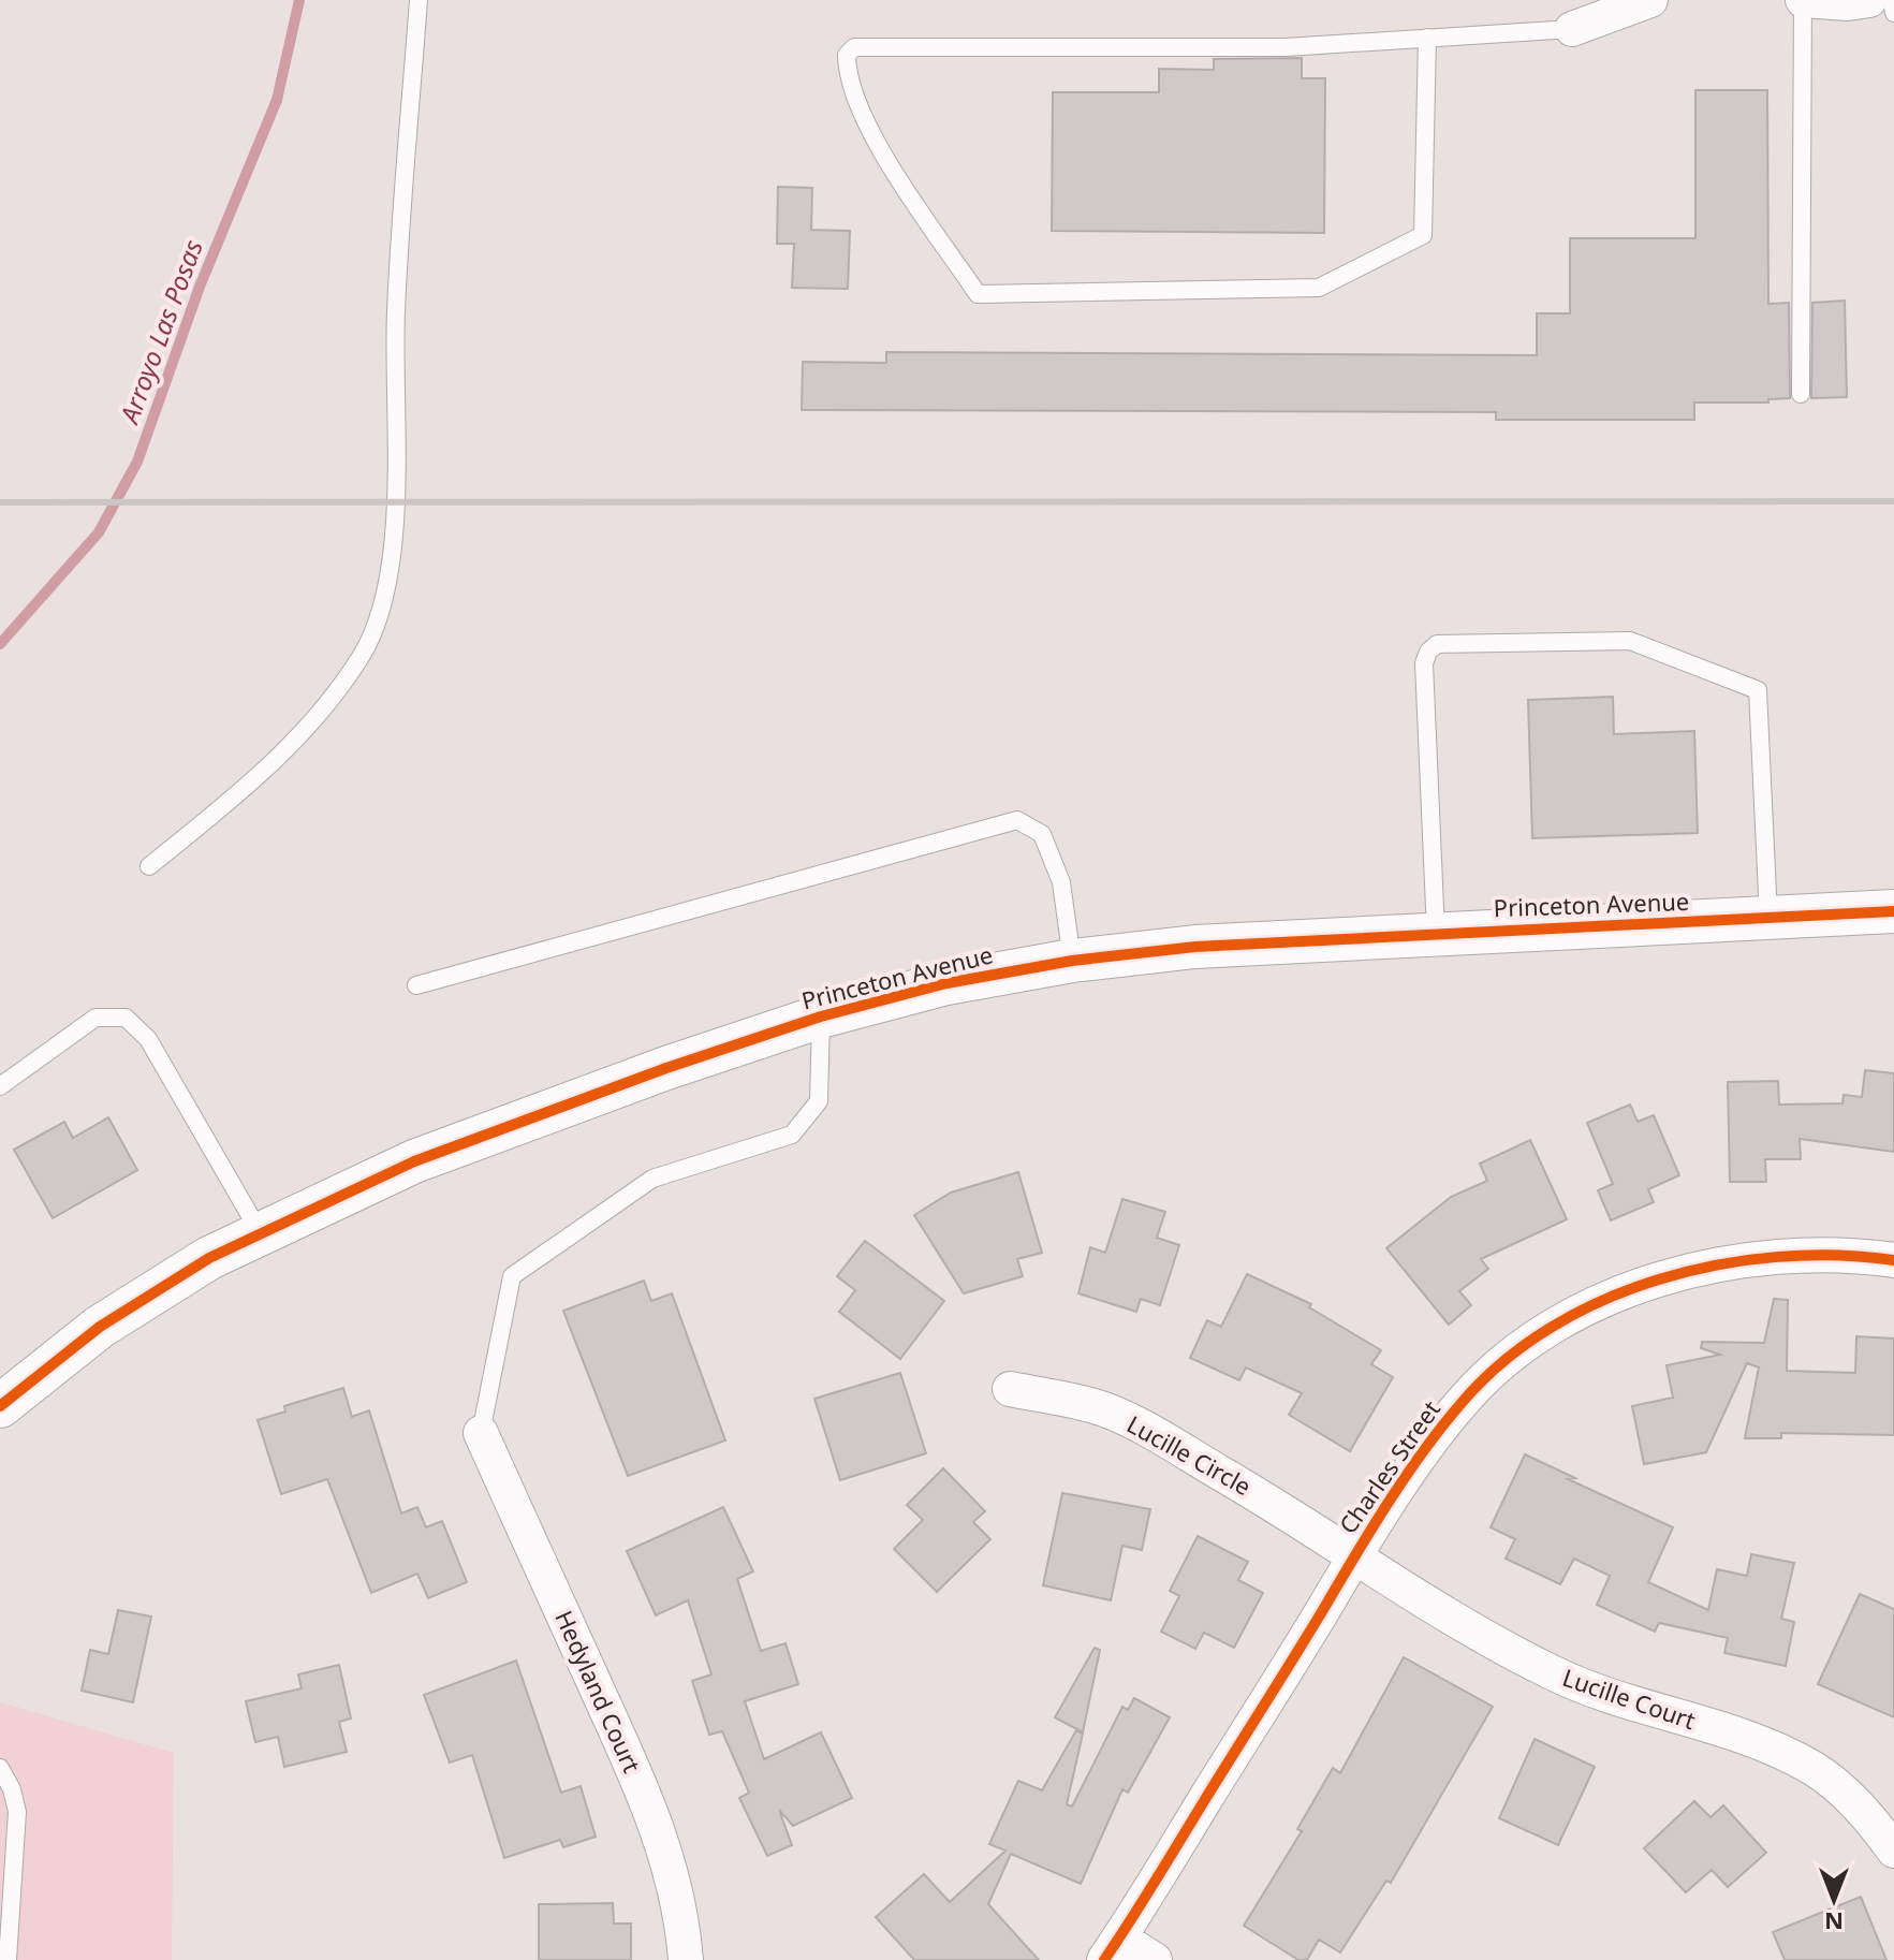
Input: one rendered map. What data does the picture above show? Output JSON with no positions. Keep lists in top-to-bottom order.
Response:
{
  "streets": {
    "street": [
      "Princeton Avenue",
      "Lucille Circle",
      "Charles Street",
      "Hedyland Court",
      "Lucille Court"
    ]
  },
  "crossings": [
    ["Lucille Circle", "Charles Street"],
    ["Lucille Circle", "Lucille Court"],
    ["Charles Street", "Lucille Court"]
  ],
  "water": ["Arroyo Las Posas"],
  "north": "bottom"
}
